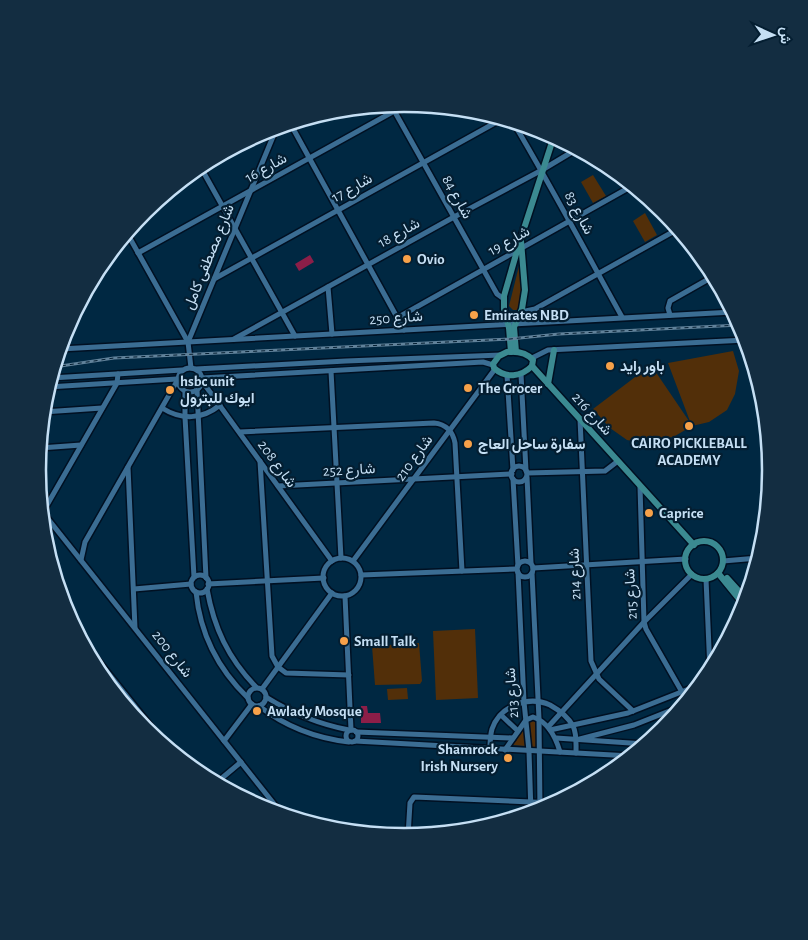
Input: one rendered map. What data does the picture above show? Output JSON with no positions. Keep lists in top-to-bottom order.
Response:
{
  "streets": {
    "main road": ["شارع 216"],
    "street": [
      "شارع 16",
      "شارع 17",
      "شارع 84",
      "شارع 83",
      "شارع 18",
      "شارع 19",
      "شارع مصطفى كامل",
      "شارع 250",
      "شارع 210",
      "شارع 208",
      "شارع 252",
      "شارع 214",
      "شارع 215",
      "شارع 200",
      "شارع 213"
    ]
  },
  "crossings": [
    ["شارع 16", "شارع مصطفى كامل"],
    ["شارع 17", "شارع 84"],
    ["شارع 17", "شارع مصطفى كامل"],
    ["شارع 84", "شارع 18"],
    ["شارع 84", "شارع 19"],
    ["شارع 83", "شارع 18"],
    ["شارع 83", "شارع 19"],
    ["شارع 83", "شارع 250"],
    ["شارع 18", "شارع 250"],
    ["شارع مصطفى كامل", "شارع 250"],
    ["شارع 216", "شارع 214"],
    ["شارع 216", "شارع 215"],
    ["شارع 210", "شارع 208"],
    ["شارع 210", "شارع 252"],
    ["شارع 208", "شارع 252"],
    ["شارع 252", "شارع 213"]
  ],
  "places": [
    "Ovio",
    "Emirates NBD",
    "باور رايد",
    "The Grocer",
    "hsbc unit ايوك للبترول",
    "CAIRO PICKLEBALL ACADEMY",
    "سفارة ساحل العاج",
    "Caprice",
    "Small Talk",
    "Awlady Mosque",
    "Shamrock Irish Nursery"
  ],
  "north": "right"
}
